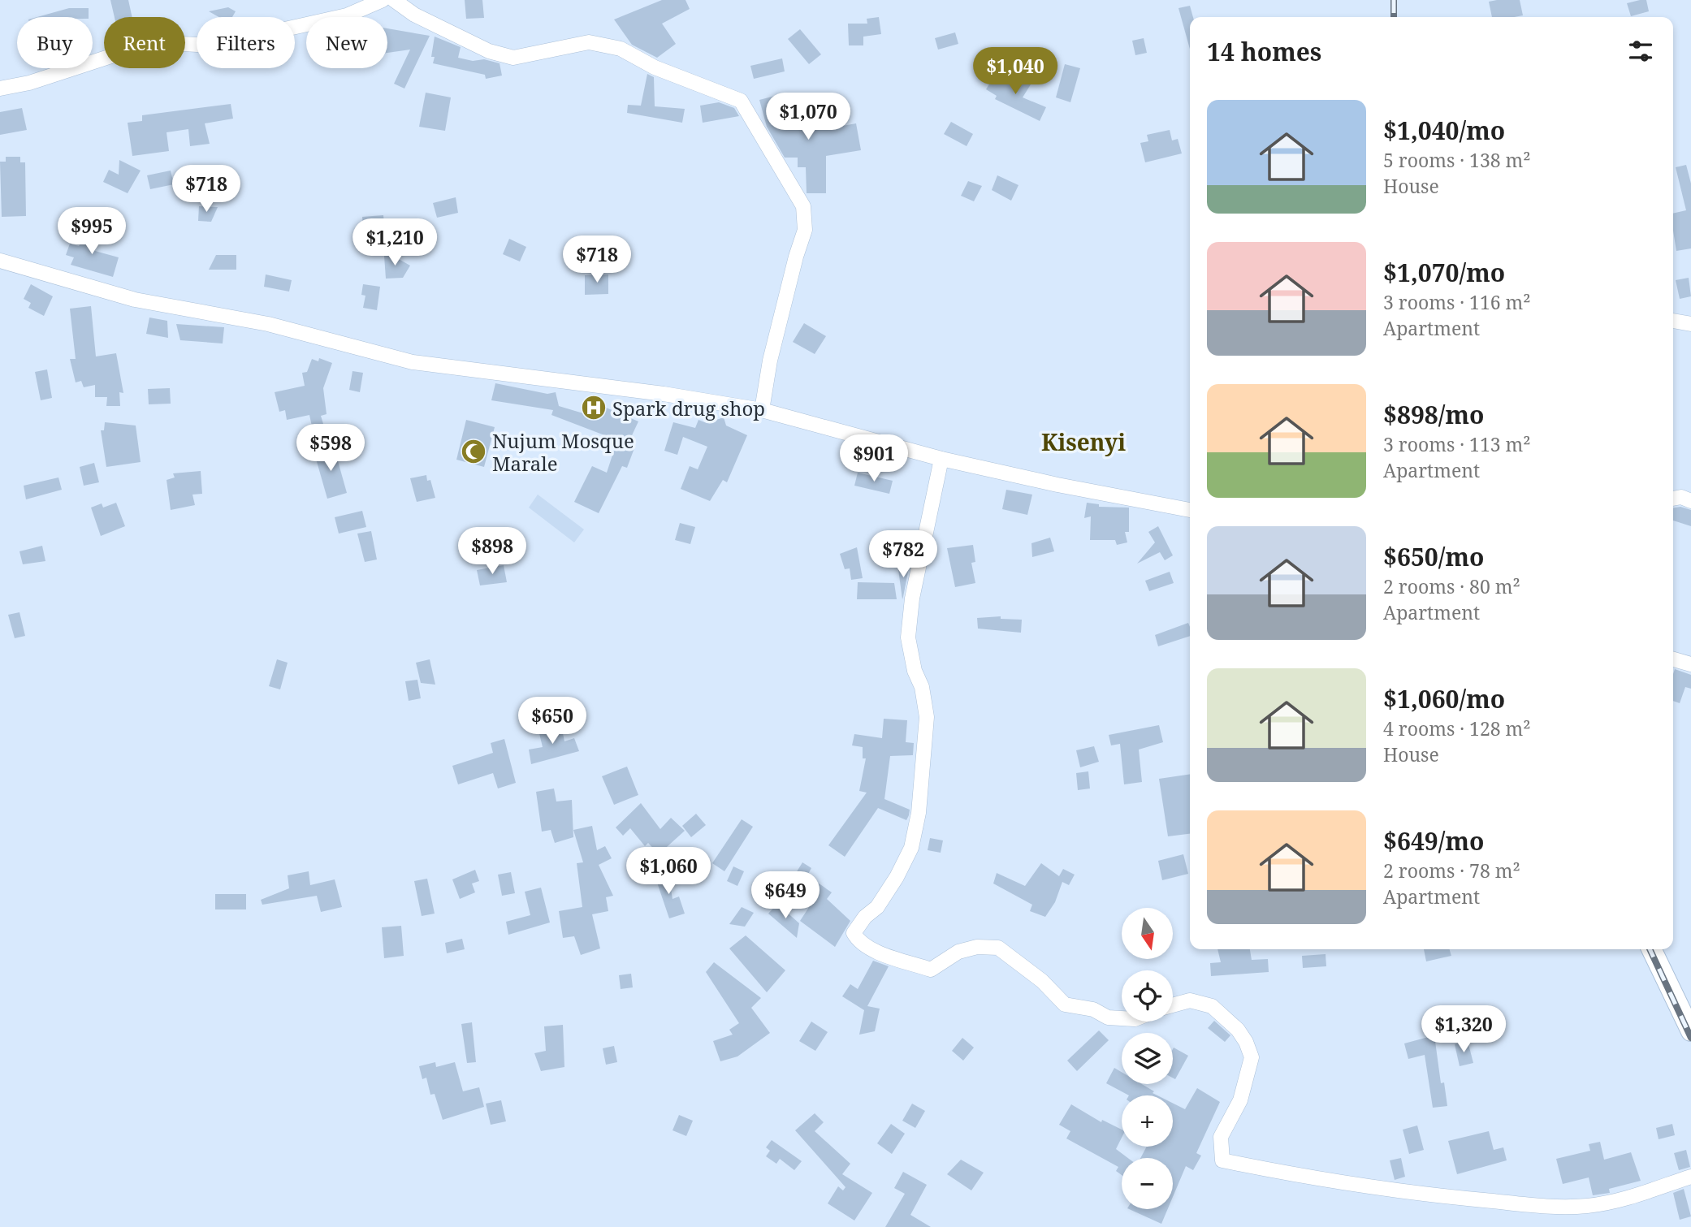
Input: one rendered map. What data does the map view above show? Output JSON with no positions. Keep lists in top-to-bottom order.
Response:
{
  "districts": ["Kisenyi"],
  "places": {
    "hospital": ["Spark drug shop"],
    "mosque": ["Nujum Mosque Marale"]
  },
  "north": "bottom",
  "page": {
    "chip": [
      "Buy",
      "Rent",
      "Filters",
      "New"
    ],
    "heading": "14 homes",
    "price": [
      "$1,040",
      "$1,070",
      "$718",
      "$995",
      "$1,210",
      "$718",
      "$598",
      "$901",
      "$898",
      "$782",
      "$650",
      "$1,060",
      "$649",
      "$1,320"
    ],
    "list": [
      {
        "name": "$1,040/mo",
        "note": "5 rooms · 138 m² · House"
      },
      {
        "name": "$1,070/mo",
        "note": "3 rooms · 116 m² · Apartment"
      },
      {
        "name": "$898/mo",
        "note": "3 rooms · 113 m² · Apartment"
      },
      {
        "name": "$650/mo",
        "note": "2 rooms · 80 m² · Apartment"
      },
      {
        "name": "$1,060/mo",
        "note": "4 rooms · 128 m² · House"
      },
      {
        "name": "$649/mo",
        "note": "2 rooms · 78 m² · Apartment"
      }
    ],
    "map_buttons": ["+", "−"]
  }
}
